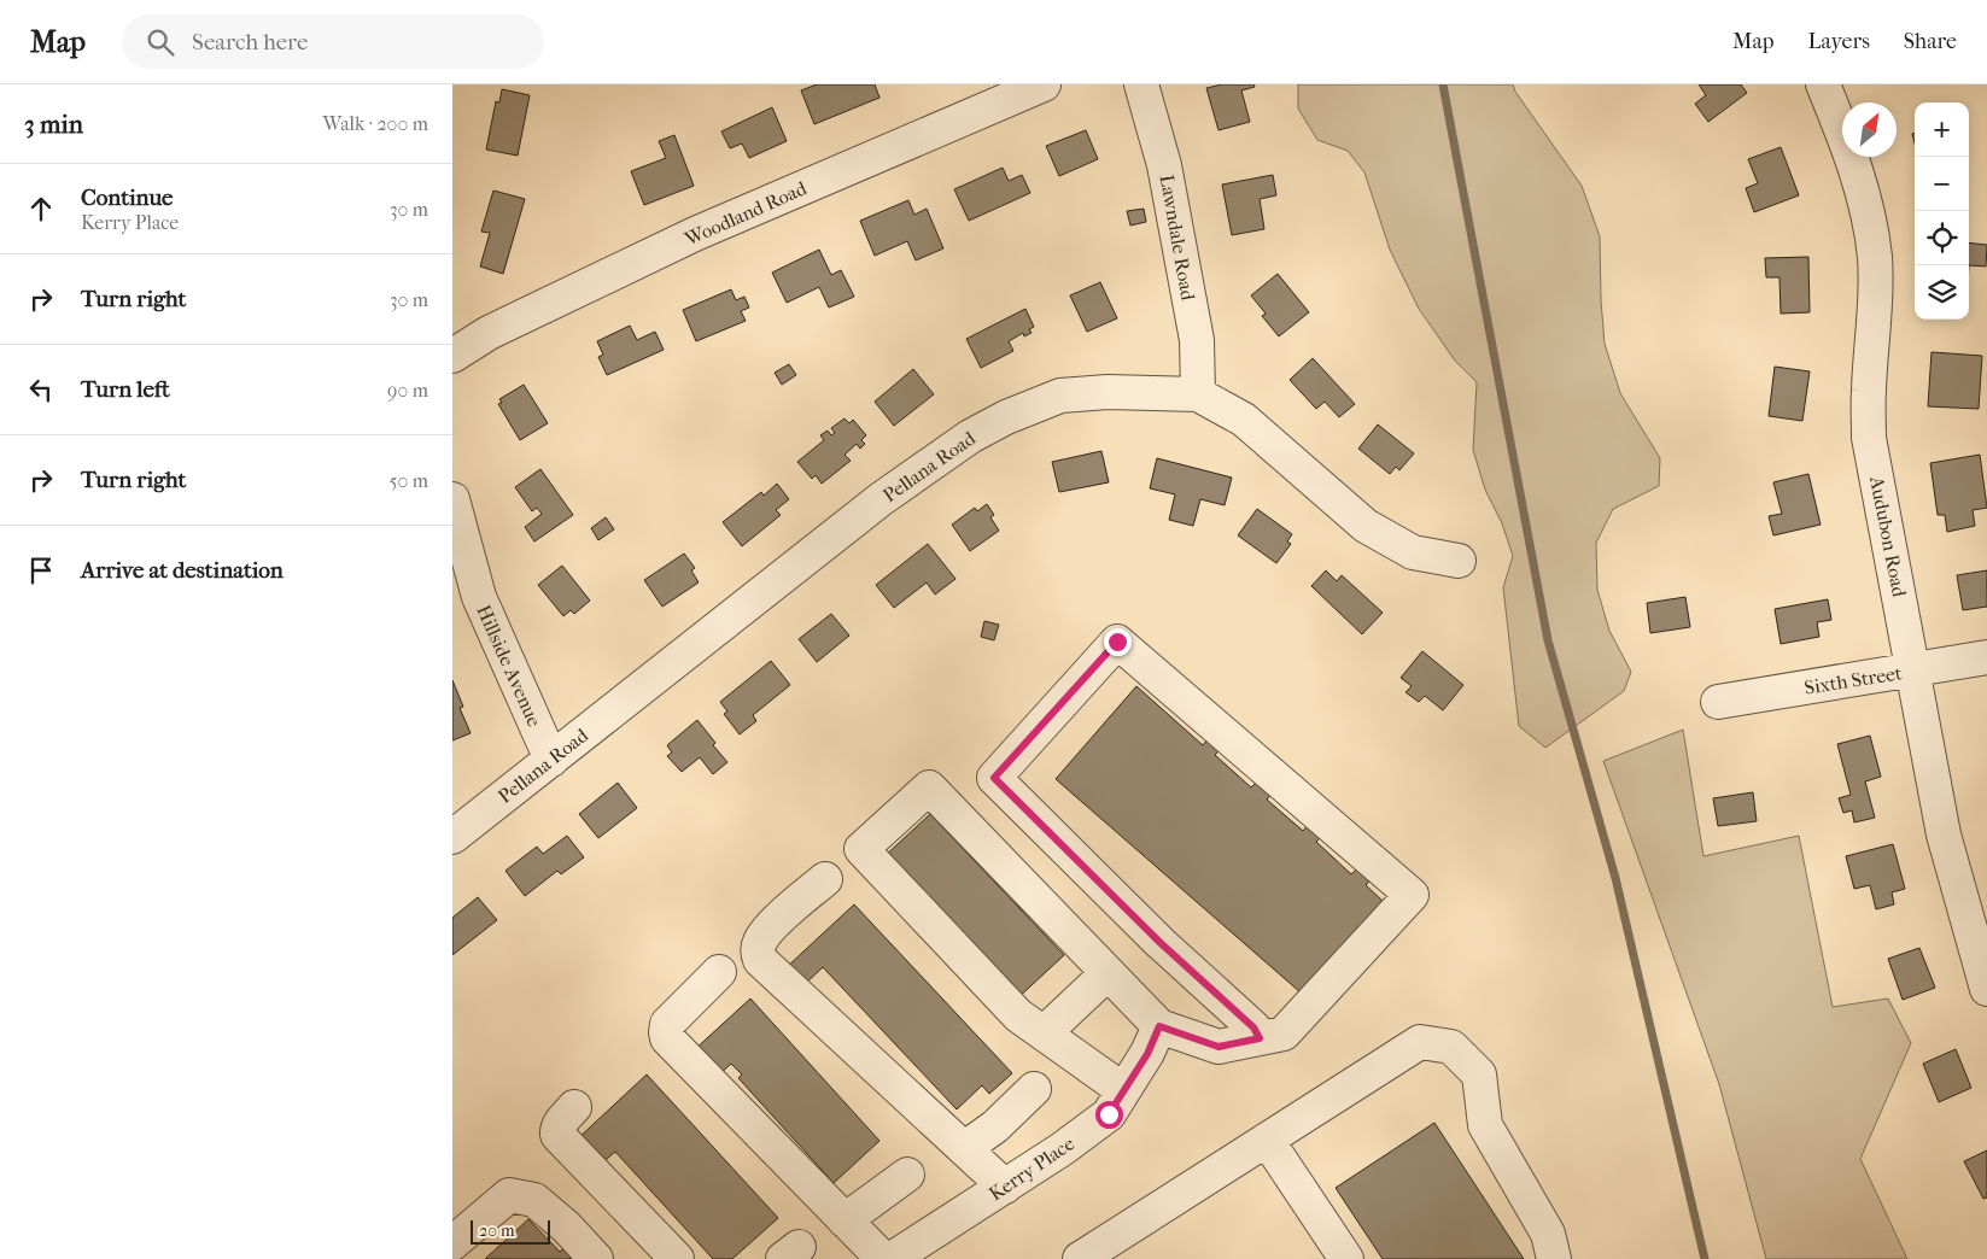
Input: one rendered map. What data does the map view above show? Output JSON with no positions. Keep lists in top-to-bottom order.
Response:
{
  "streets": {
    "street": [
      "Woodland Road",
      "Lawndale Road",
      "Pellana Road",
      "Audubon Road",
      "Hillside Avenue",
      "Sixth Street",
      "Kerry Place"
    ]
  },
  "crossings": [
    ["Lawndale Road", "Pellana Road"],
    ["Pellana Road", "Hillside Avenue"],
    ["Audubon Road", "Sixth Street"]
  ],
  "scale_bar": "20 m",
  "north": "top right",
  "page": {
    "header": "Map",
    "search": "Search here",
    "nav": ["Map", "Layers", "Share"],
    "heading": ["3 min", "Walk · 200 m"],
    "map_buttons": ["+", "−"],
    "list": [
      ["Continue", "Kerry Place", "30 m"],
      ["Turn right", "30 m"],
      ["Turn left", "90 m"],
      ["Turn right", "50 m"],
      "Arrive at destination"
    ],
    "scale": "20 m"
  }
}
